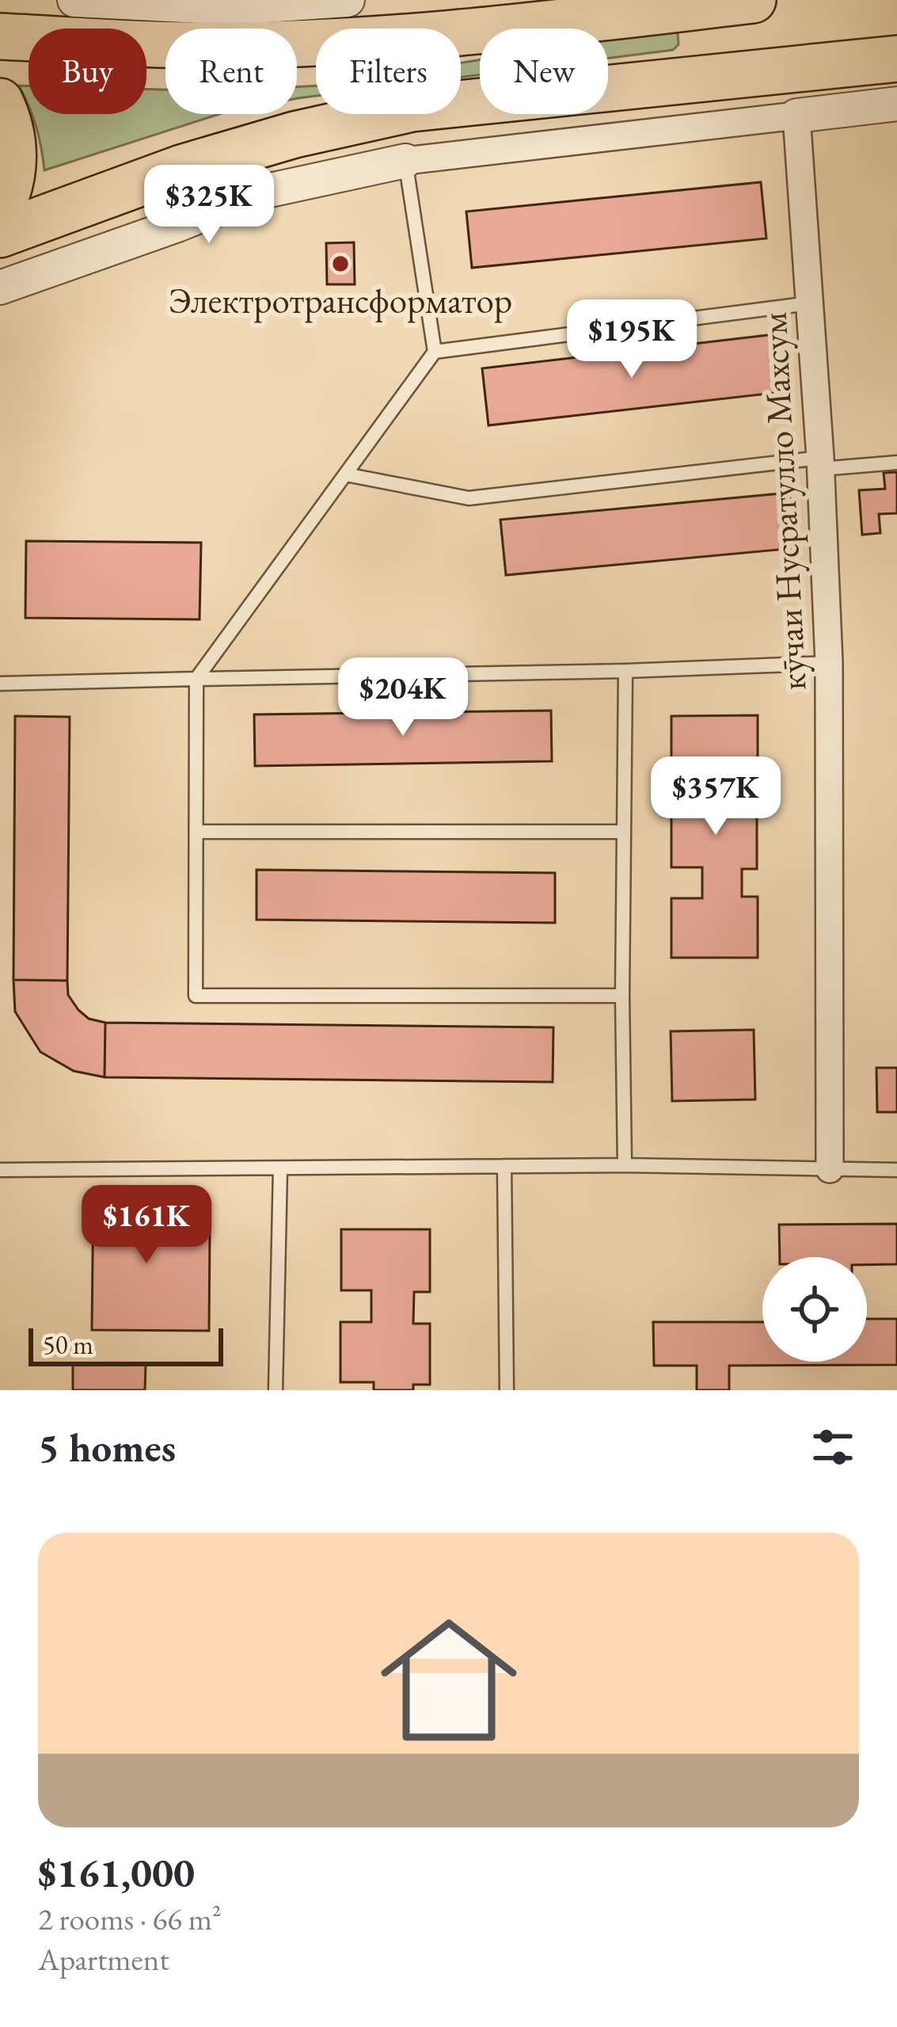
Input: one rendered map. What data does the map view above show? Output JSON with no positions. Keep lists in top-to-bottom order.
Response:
{
  "streets": {
    "street": ["кӯчаи Нусратулло Махсум"]
  },
  "places": ["Электротрансформатор"],
  "scale_bar": "50 m",
  "page": {
    "chip": [
      "Buy",
      "Rent",
      "Filters",
      "New"
    ],
    "price": [
      "$325K",
      "$195K",
      "$204K",
      "$357K",
      "$161K"
    ],
    "scale": "50 m",
    "heading": "5 homes",
    "list": [
      {
        "name": "$161,000",
        "note": "2 rooms · 66 m² · Apartment"
      }
    ]
  }
}
